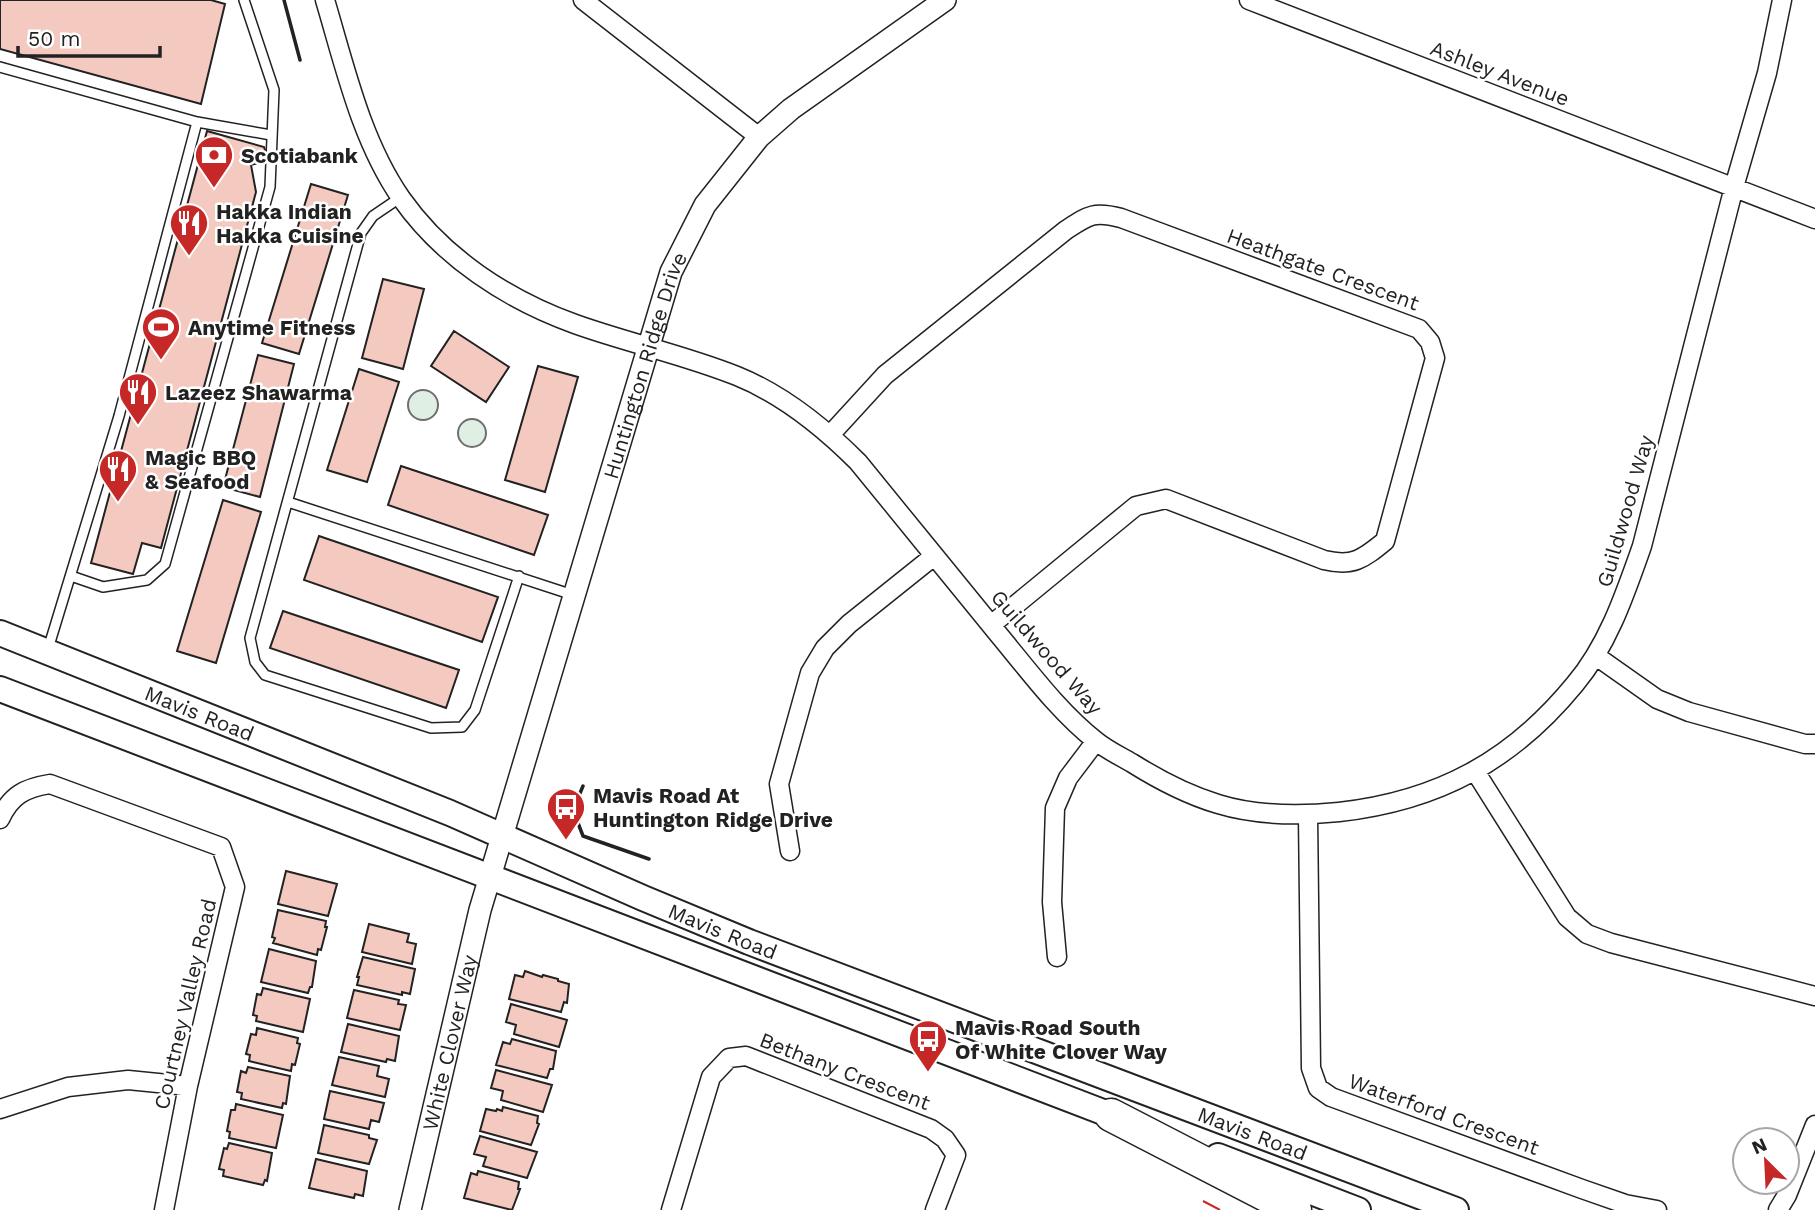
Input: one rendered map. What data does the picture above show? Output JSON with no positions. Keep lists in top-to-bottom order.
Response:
{
  "streets": {
    "main road": ["Mavis Road"],
    "street": [
      "Ashley Avenue",
      "Heathgate Crescent",
      "Huntington Ridge Drive",
      "Guildwood Way",
      "Courtney Valley Road",
      "White Clover Way",
      "Bethany Crescent",
      "Waterford Crescent"
    ]
  },
  "crossings": [
    ["Ashley Avenue", "Guildwood Way"],
    ["Heathgate Crescent", "Guildwood Way"],
    ["Huntington Ridge Drive", "Guildwood Way"],
    ["Huntington Ridge Drive", "Mavis Road"],
    ["Huntington Ridge Drive", "White Clover Way"],
    ["Guildwood Way", "Waterford Crescent"],
    ["Mavis Road", "White Clover Way"]
  ],
  "places": {
    "bank": ["Scotiabank"],
    "restaurant": ["Hakka Indian Hakka Cuisine", "Lazeez Shawarma", "Magic BBQ & Seafood"],
    "sports": ["Anytime Fitness"],
    "bus stop": ["Mavis Road At Huntington Ridge Drive", "Mavis Road South Of White Clover Way"]
  },
  "scale_bar": "50 m",
  "north": "top left"
}
